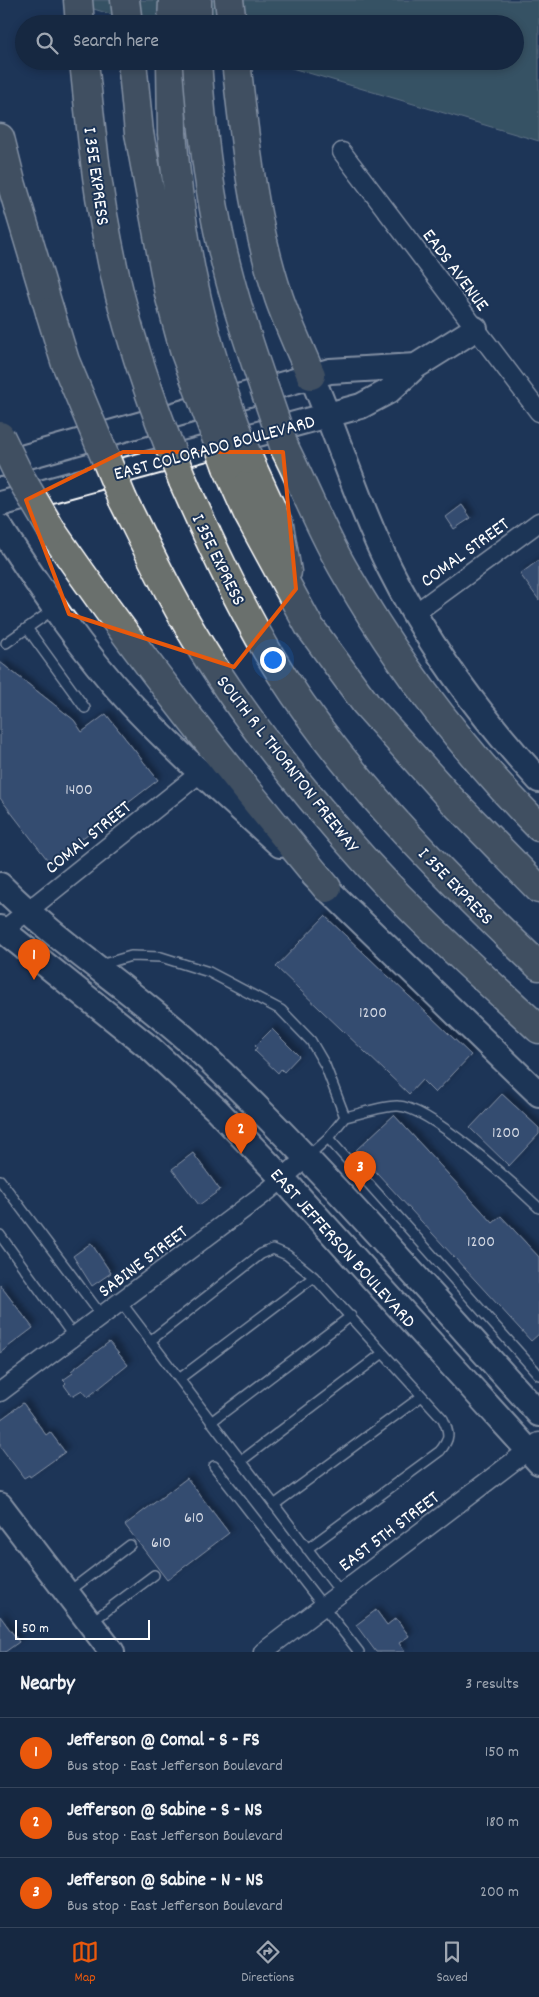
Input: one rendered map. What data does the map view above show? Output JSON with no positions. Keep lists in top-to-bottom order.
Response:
{
  "streets": {
    "highway": ["I 35E EXPRESS", "SOUTH R L THORNTON FREEWAY"],
    "main road": ["EAST COLORADO BOULEVARD", "EAST JEFFERSON BOULEVARD"],
    "street": [
      "EADS AVENUE",
      "COMAL STREET",
      "SABINE STREET",
      "EAST 5TH STREET"
    ]
  },
  "crossings": [
    ["EADS AVENUE", "EAST COLORADO BOULEVARD"],
    ["COMAL STREET", "EAST JEFFERSON BOULEVARD"],
    ["EAST JEFFERSON BOULEVARD", "SABINE STREET"],
    ["EAST JEFFERSON BOULEVARD", "EAST 5TH STREET"]
  ],
  "house_numbers": [
    "1400",
    "1200",
    "1200",
    "1200",
    "610",
    "610"
  ],
  "scale_bar": "50 m",
  "page": {
    "search": "Search here",
    "pins": ["1", "2", "3"],
    "scale": "50 m",
    "heading": ["Nearby", "3 results"],
    "list": [
      {
        "mark": "1",
        "name": "Jefferson @ Comal - S - FS",
        "note": "Bus stop · East Jefferson Boulevard",
        "value": "150 m"
      },
      {
        "mark": "2",
        "name": "Jefferson @ Sabine - S - NS",
        "note": "Bus stop · East Jefferson Boulevard",
        "value": "180 m"
      },
      {
        "mark": "3",
        "name": "Jefferson @ Sabine - N - NS",
        "note": "Bus stop · East Jefferson Boulevard",
        "value": "200 m"
      }
    ],
    "nav": ["Map", "Directions", "Saved"]
  }
}
